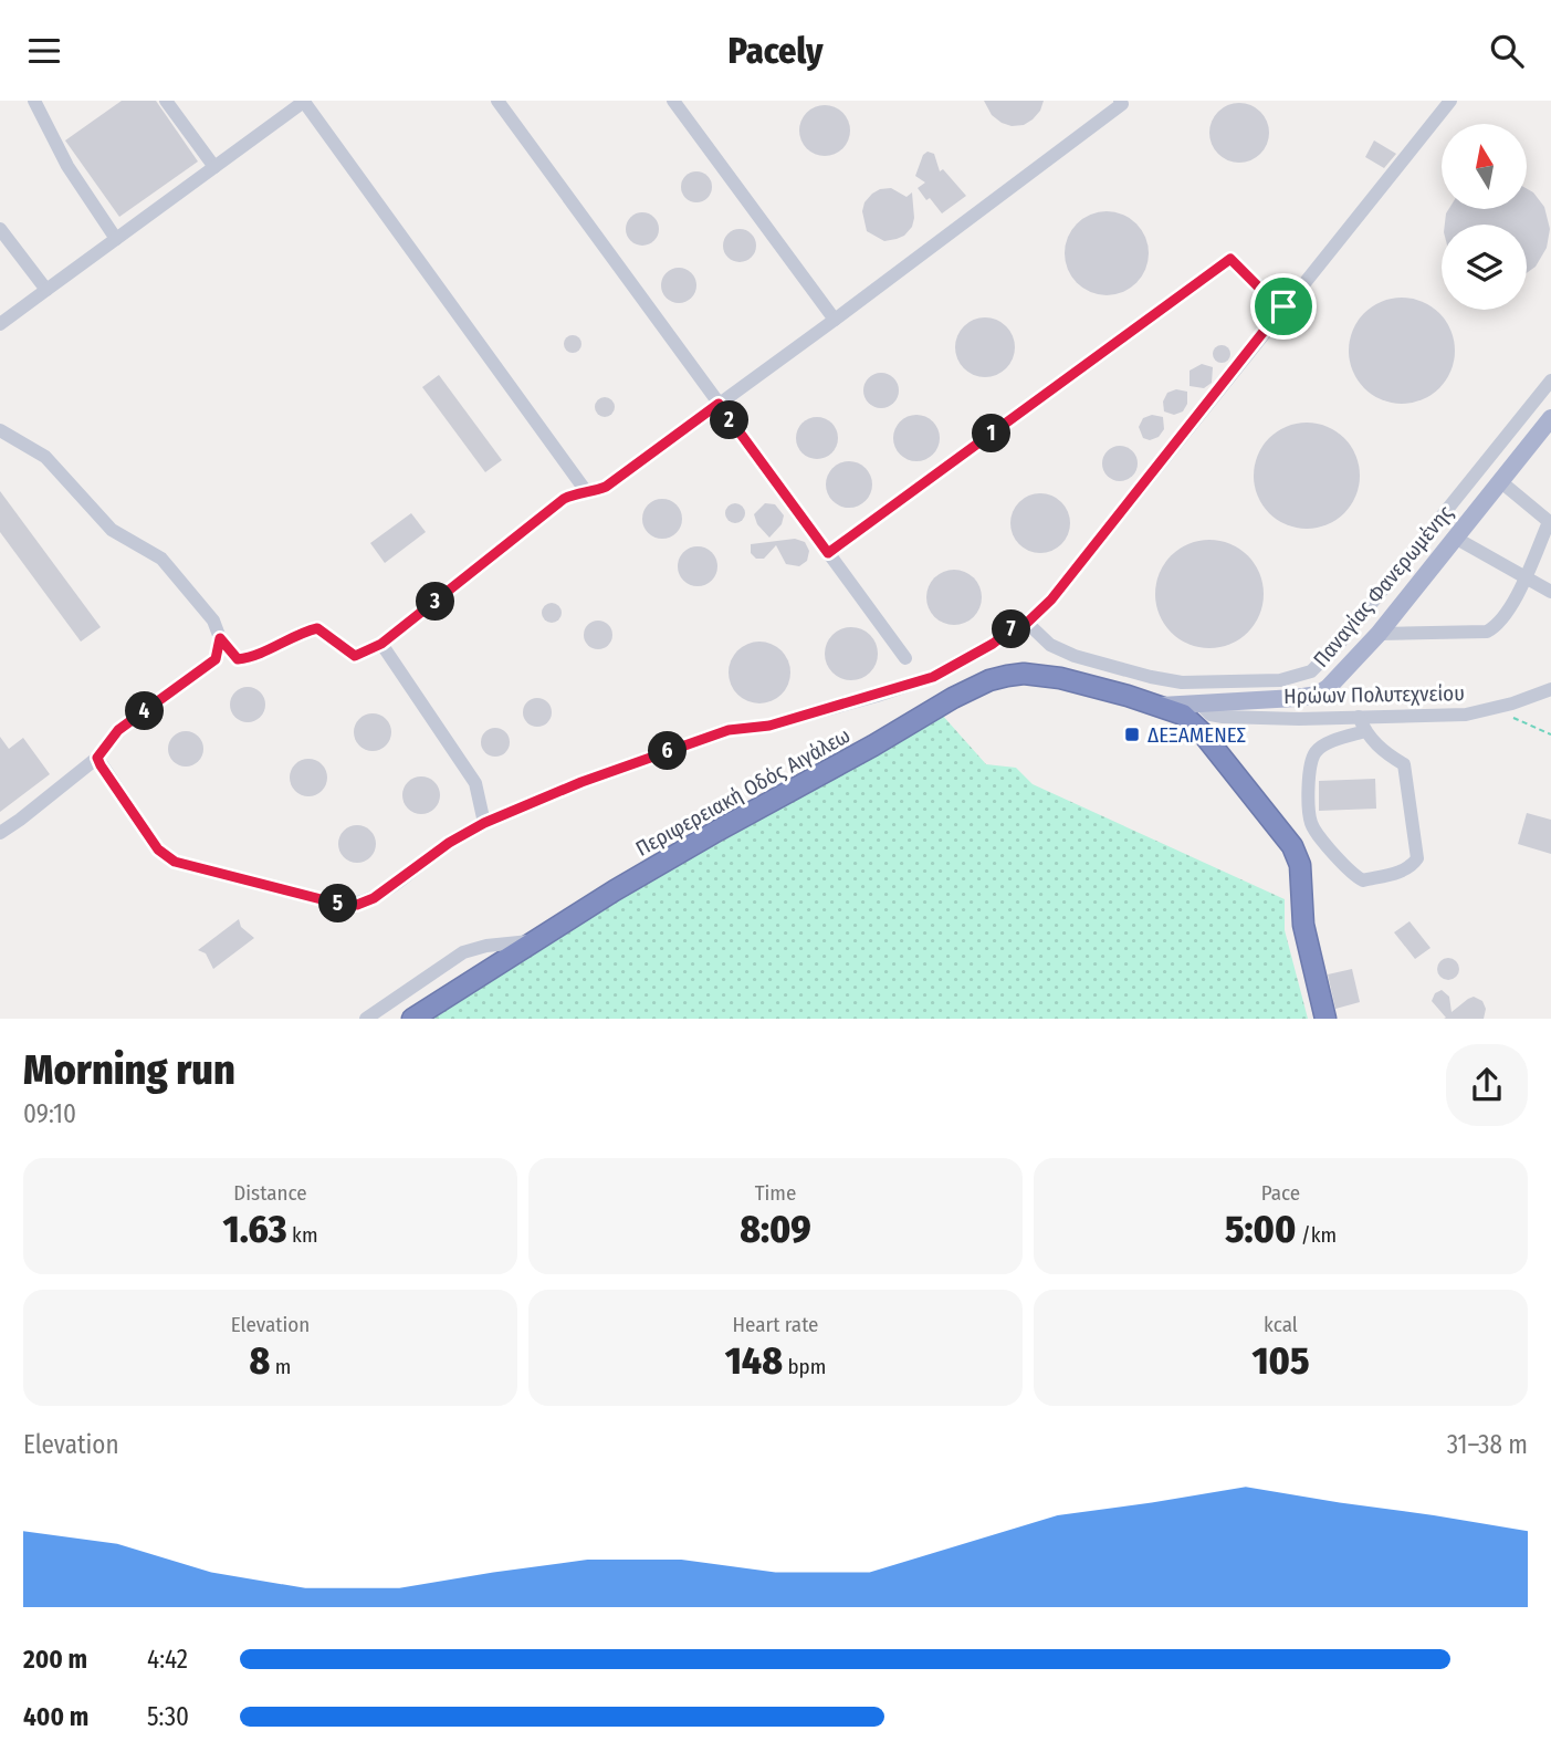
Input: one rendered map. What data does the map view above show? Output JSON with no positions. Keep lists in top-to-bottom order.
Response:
{
  "streets": {
    "highway": ["Περιφερειακή Οδός Αιγάλεω"],
    "main road": ["Παναγίας Φανερωμένης"],
    "street": ["Ηρώων Πολυτεχνείου"]
  },
  "crossings": [
    ["Παναγίας Φανερωμένης", "Ηρώων Πολυτεχνείου"],
    ["Παναγίας Φανερωμένης", "Περιφερειακή Οδός Αιγάλεω"]
  ],
  "places": {
    "transit": ["ΔΕΞΑΜΕΝΕΣ"]
  },
  "north": "top",
  "page": {
    "header": "Pacely",
    "pins": [
      "2",
      "1",
      "3",
      "7",
      "4",
      "6",
      "5"
    ],
    "heading": ["Morning run", "09:10"],
    "stats": [
      ["Distance", "1.63 km"],
      ["Time", "8:09"],
      ["Pace", "5:00 /km"],
      ["Elevation", "8 m"],
      ["Heart rate", "148 bpm"],
      ["kcal", "105"]
    ],
    "chart": ["Elevation", "31–38 m"],
    "list": [
      {
        "name": "200 m",
        "note": "4:42"
      },
      {
        "name": "400 m",
        "note": "5:30"
      }
    ]
  }
}
